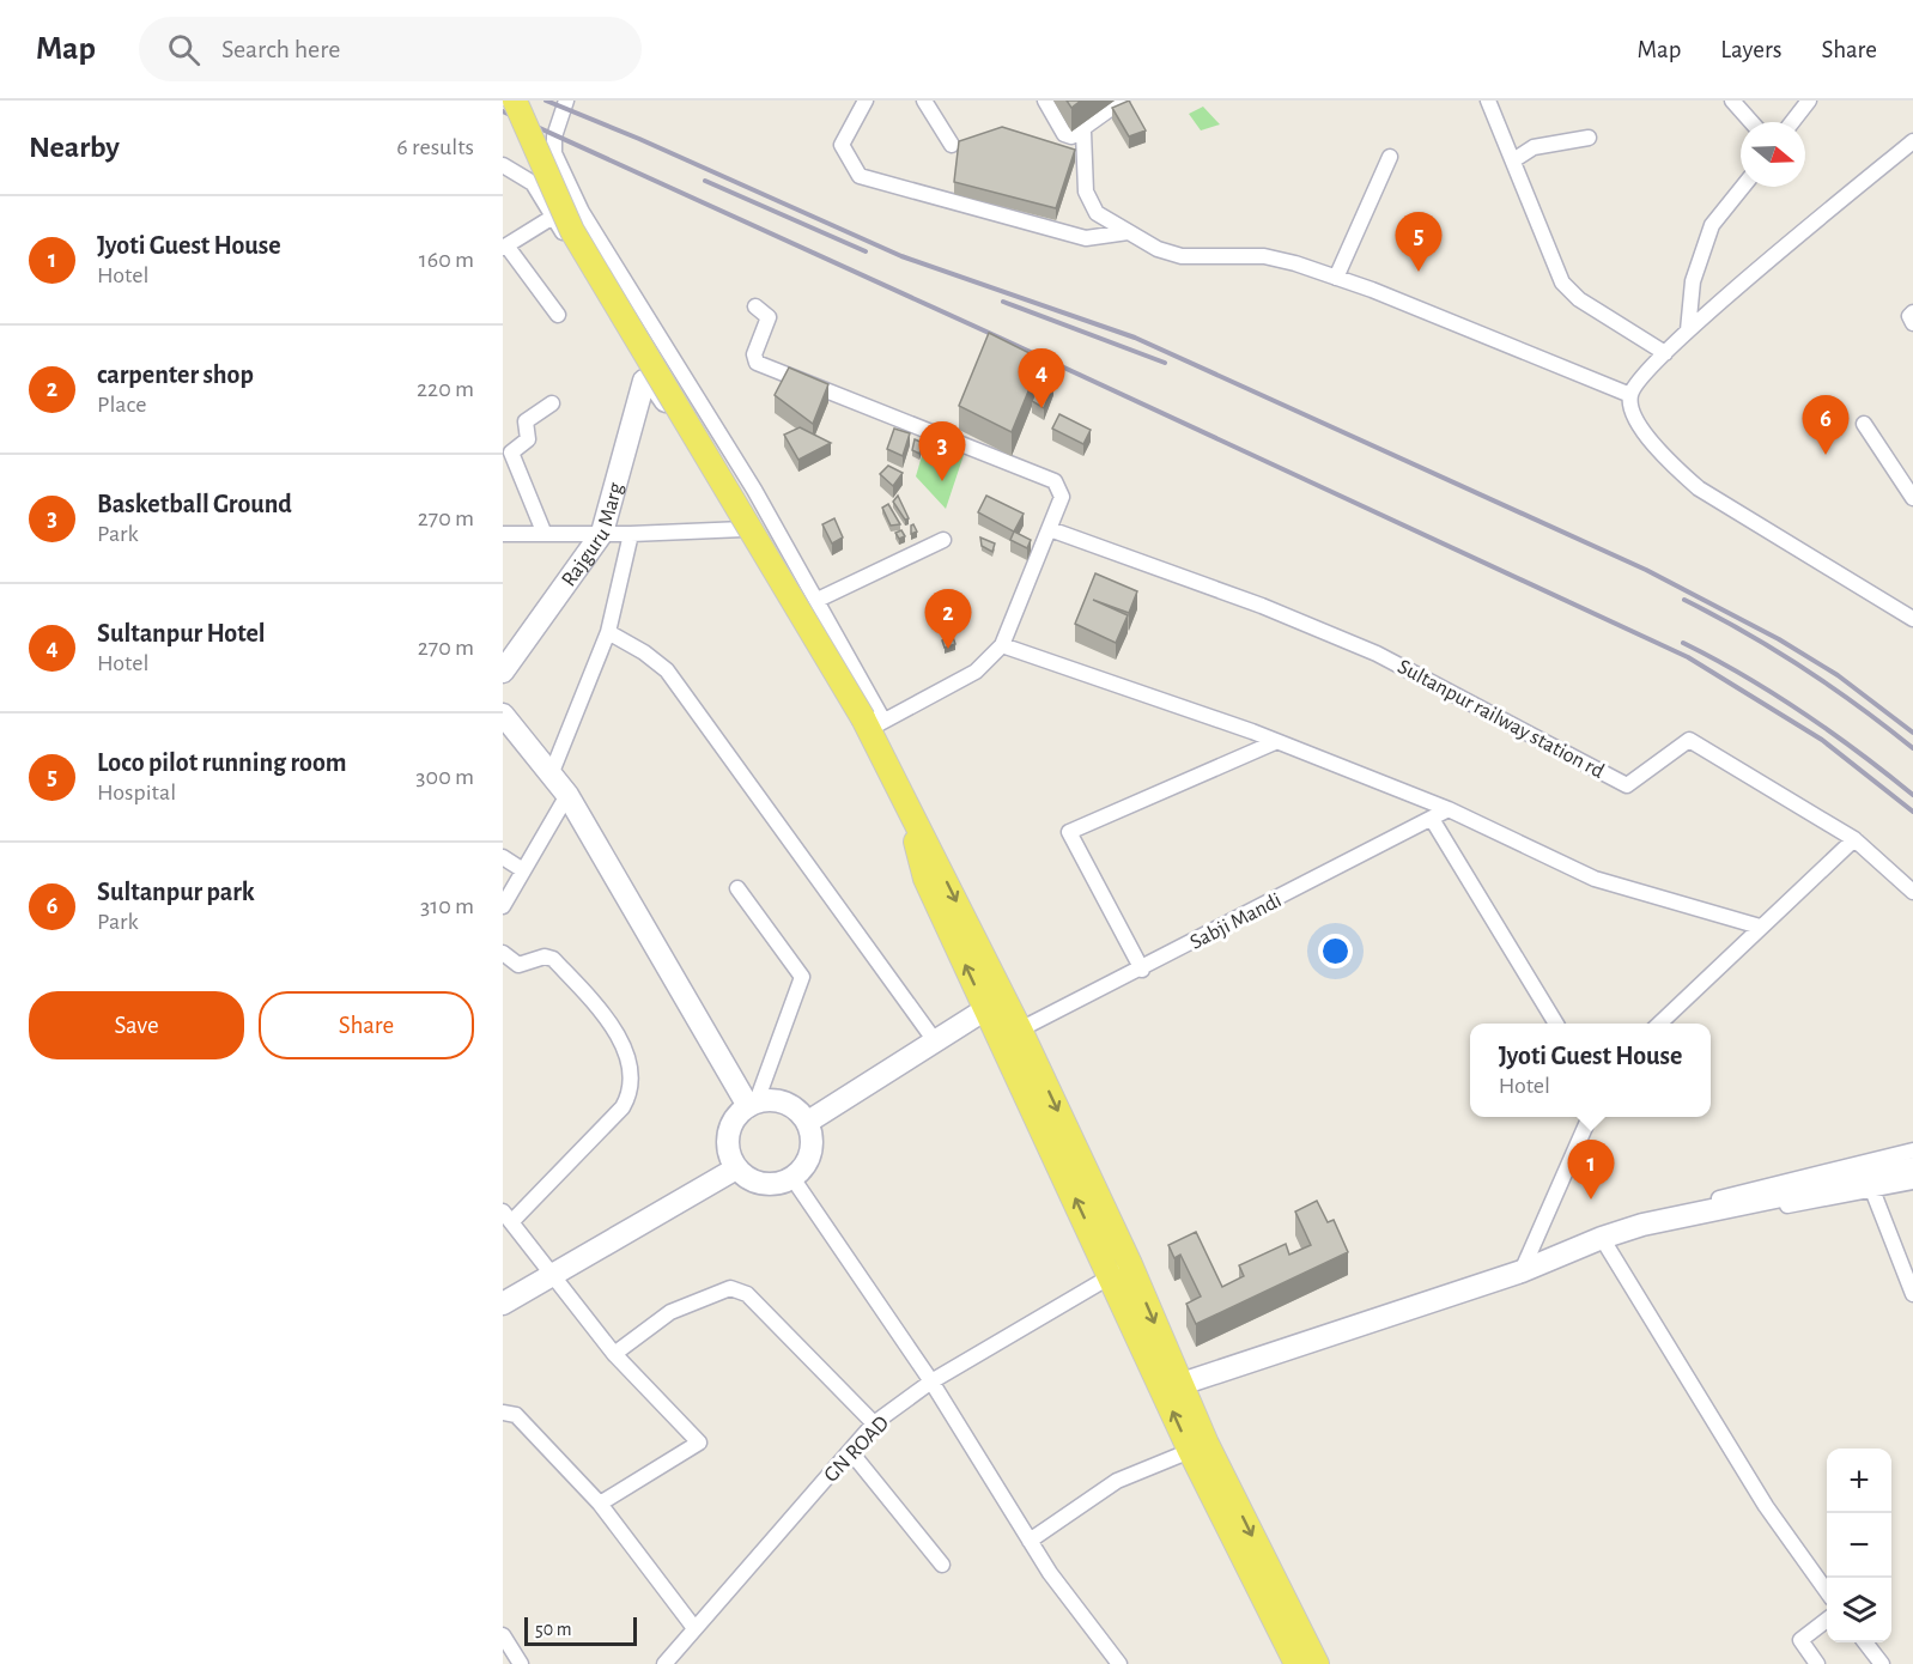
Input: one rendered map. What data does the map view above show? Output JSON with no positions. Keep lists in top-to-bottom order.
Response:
{
  "streets": {
    "street": [
      "Rajguru Marg",
      "Sultanpur railway station rd",
      "Sabji Mandi",
      "GN ROAD"
    ]
  },
  "scale_bar": "50 m",
  "north": "right",
  "page": {
    "header": "Map",
    "search": "Search here",
    "nav": ["Map", "Layers", "Share"],
    "heading": ["Nearby", "6 results"],
    "list": [
      {
        "mark": "1",
        "name": "Jyoti Guest House",
        "note": "Hotel",
        "value": "160 m"
      },
      {
        "mark": "2",
        "name": "carpenter shop",
        "note": "Place",
        "value": "220 m"
      },
      {
        "mark": "3",
        "name": "Basketball Ground",
        "note": "Park",
        "value": "270 m"
      },
      {
        "mark": "4",
        "name": "Sultanpur Hotel",
        "note": "Hotel",
        "value": "270 m"
      },
      {
        "mark": "5",
        "name": "Loco pilot running room",
        "note": "Hospital",
        "value": "300 m"
      },
      {
        "mark": "6",
        "name": "Sultanpur park",
        "note": "Park",
        "value": "310 m"
      }
    ],
    "pins": [
      "5",
      "4",
      "6",
      "3",
      "2",
      "1"
    ],
    "buttons": ["Save", "Share"],
    "popup": ["Jyoti Guest House", "Hotel"],
    "map_buttons": ["+", "−"],
    "scale": "50 m"
  }
}
